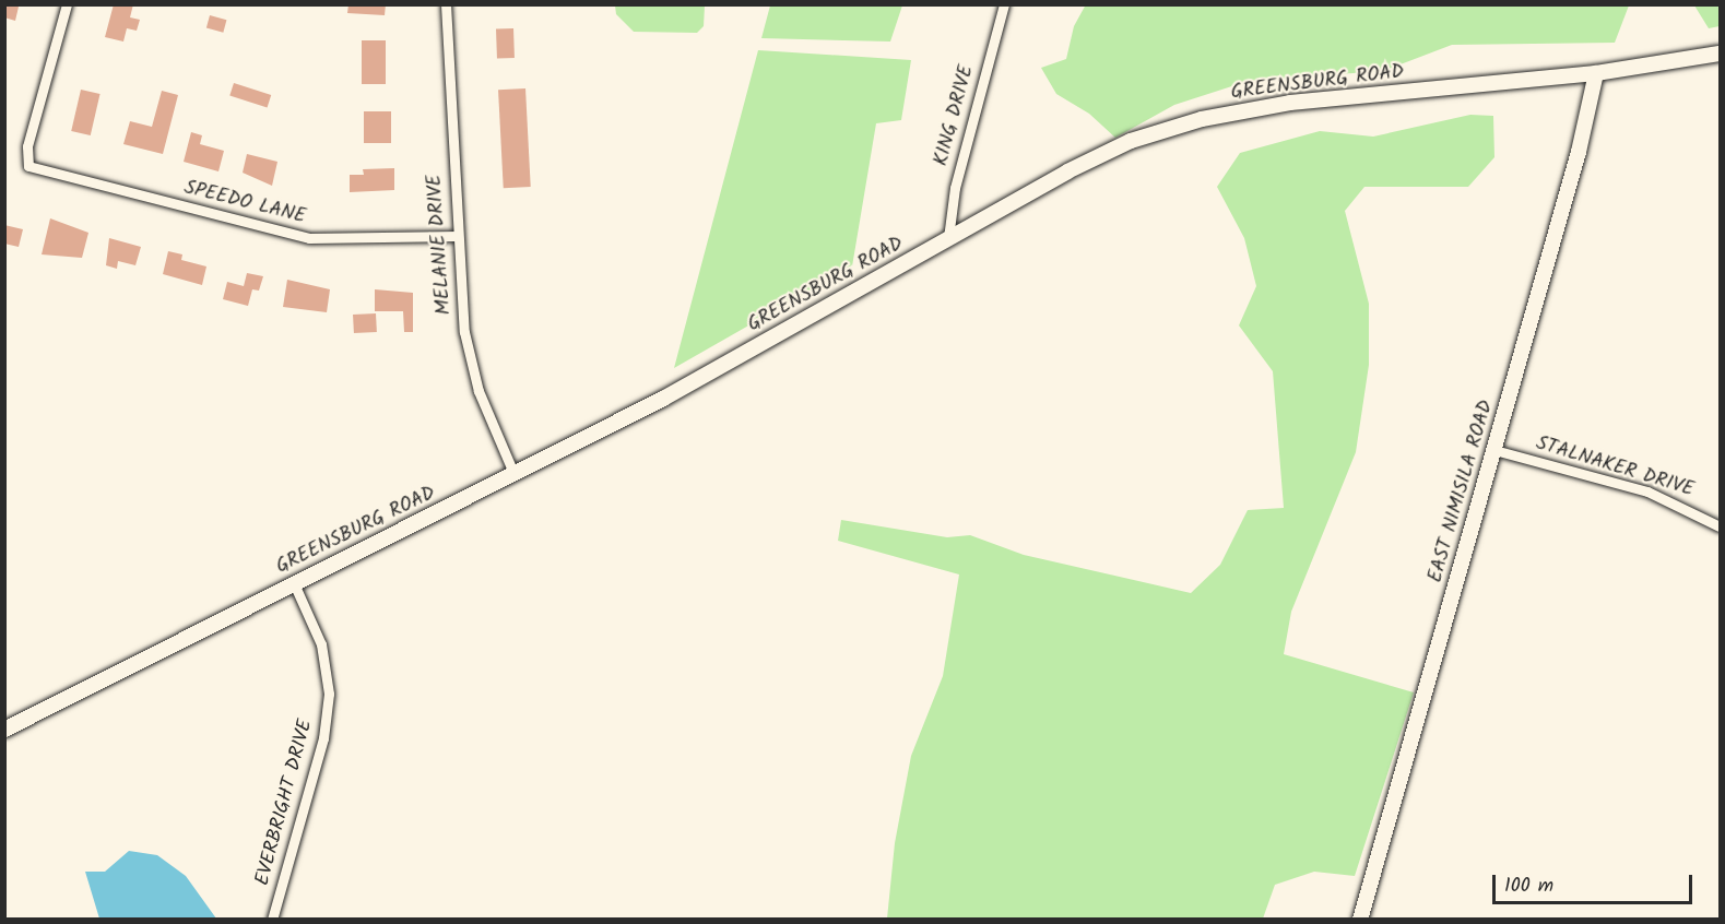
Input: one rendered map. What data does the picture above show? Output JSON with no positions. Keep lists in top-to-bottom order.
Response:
{
  "streets": {
    "main road": ["GREENSBURG ROAD", "EAST NIMISILA ROAD"],
    "street": [
      "KING DRIVE",
      "SPEEDO LANE",
      "MELANIE DRIVE",
      "STALNAKER DRIVE",
      "EVERBRIGHT DRIVE"
    ]
  },
  "crossings": [
    ["GREENSBURG ROAD", "KING DRIVE"],
    ["GREENSBURG ROAD", "MELANIE DRIVE"],
    ["GREENSBURG ROAD", "EAST NIMISILA ROAD"],
    ["GREENSBURG ROAD", "EVERBRIGHT DRIVE"],
    ["SPEEDO LANE", "MELANIE DRIVE"],
    ["STALNAKER DRIVE", "EAST NIMISILA ROAD"]
  ],
  "scale_bar": "100 m"
}
